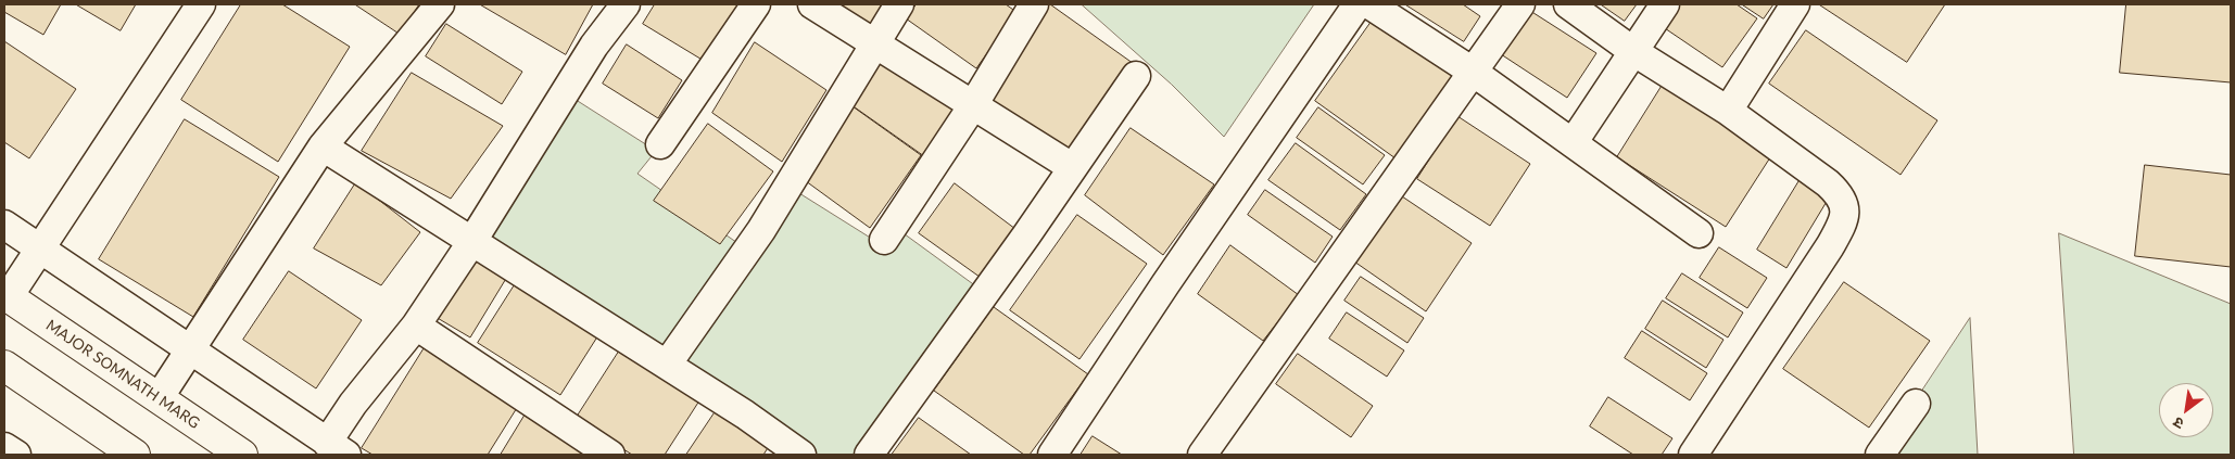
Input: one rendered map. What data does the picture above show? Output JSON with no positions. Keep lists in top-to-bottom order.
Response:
{
  "streets": {
    "main road": ["MAJOR SOMNATH MARG"]
  },
  "north": "bottom left"
}
